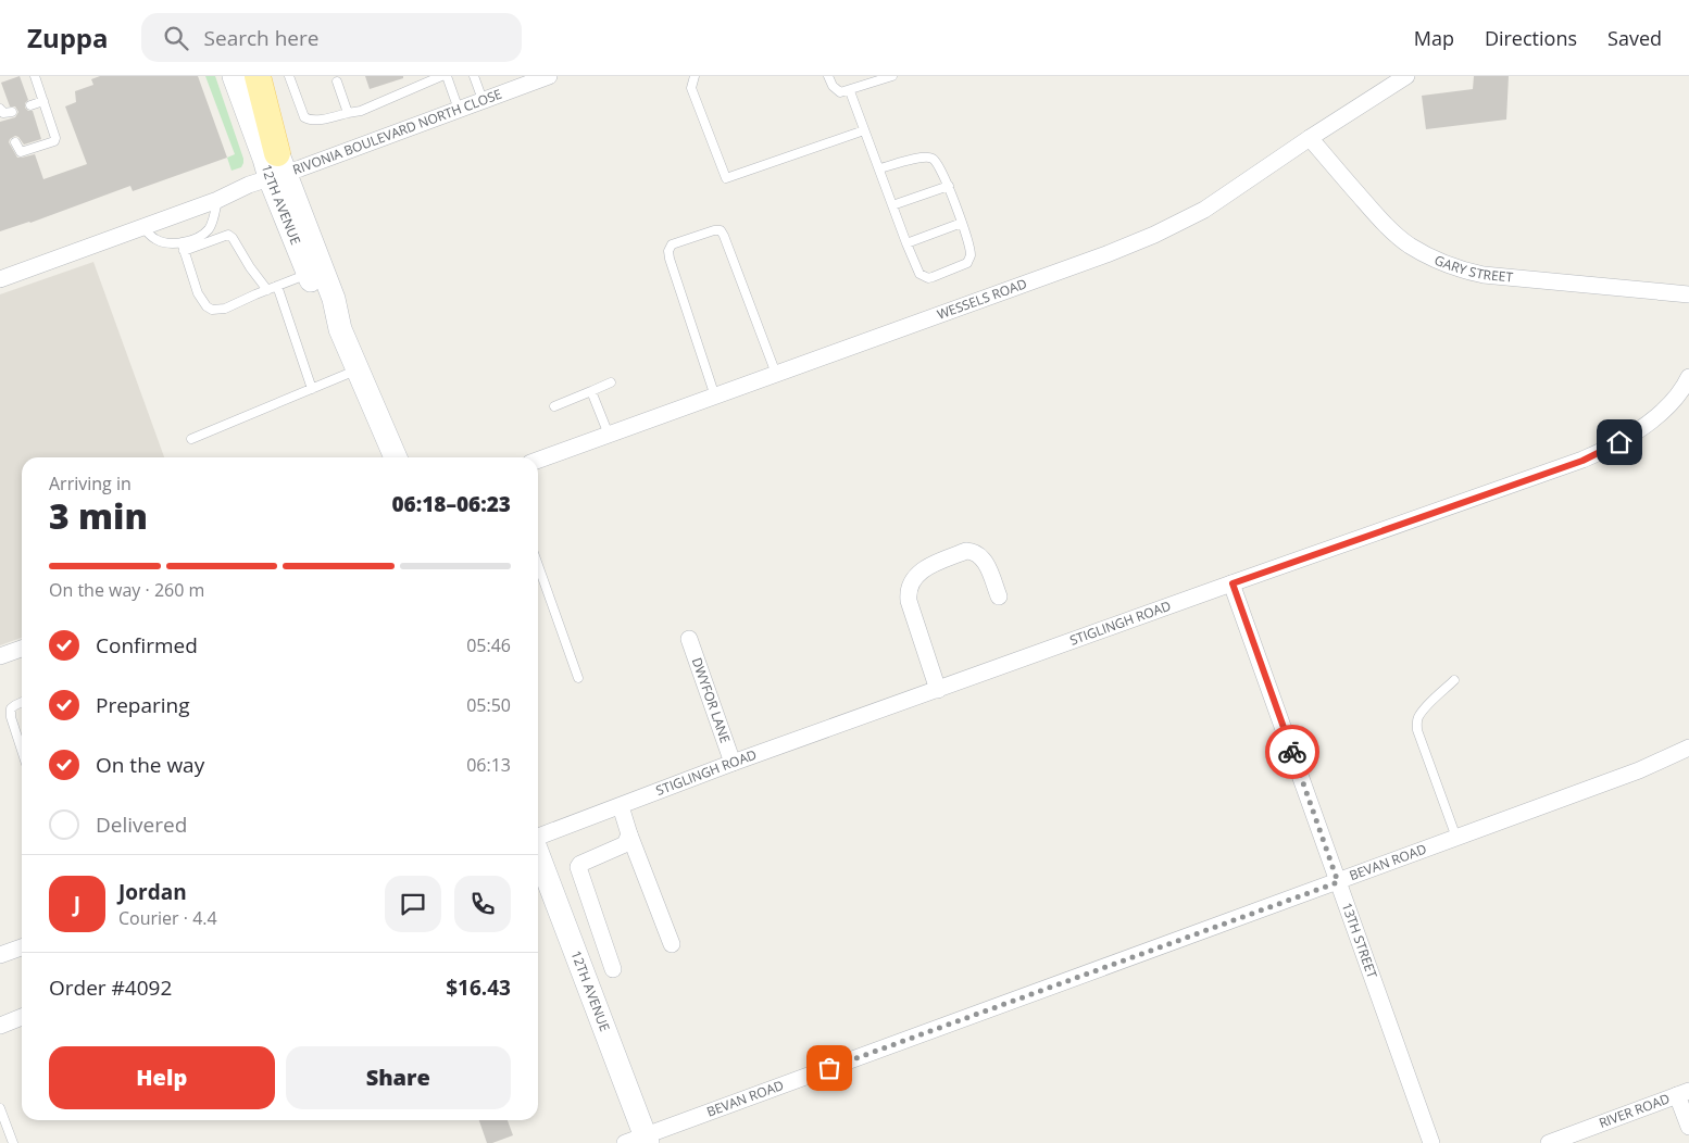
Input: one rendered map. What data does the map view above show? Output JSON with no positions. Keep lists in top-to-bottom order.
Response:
{
  "streets": {
    "main road": ["12TH AVENUE"],
    "street": [
      "RIVONIA BOULEVARD NORTH CLOSE",
      "GARY STREET",
      "WESSELS ROAD",
      "STIGLINGH ROAD",
      "DWYFOR LANE",
      "BEVAN ROAD",
      "13TH STREET",
      "RIVER ROAD"
    ]
  },
  "crossings": [
    ["RIVONIA BOULEVARD NORTH CLOSE", "12TH AVENUE"],
    ["12TH AVENUE", "BEVAN ROAD"],
    ["GARY STREET", "WESSELS ROAD"],
    ["STIGLINGH ROAD", "DWYFOR LANE"],
    ["STIGLINGH ROAD", "13TH STREET"],
    ["BEVAN ROAD", "13TH STREET"]
  ],
  "page": {
    "header": "Zuppa",
    "search": "Search here",
    "nav": ["Map", "Directions", "Saved"],
    "heading": ["3 min", "Arriving in", "06:18–06:23"],
    "panel": [
      "Jordan",
      "Courier · 4.4",
      "Order #4092",
      "$16.43"
    ],
    "bar": "On the way · 260 m",
    "list": [
      ["Confirmed", "05:46"],
      ["Preparing", "05:50"],
      ["On the way", "06:13"],
      "Delivered"
    ],
    "round": "J",
    "buttons": ["Help", "Share"]
  }
}
